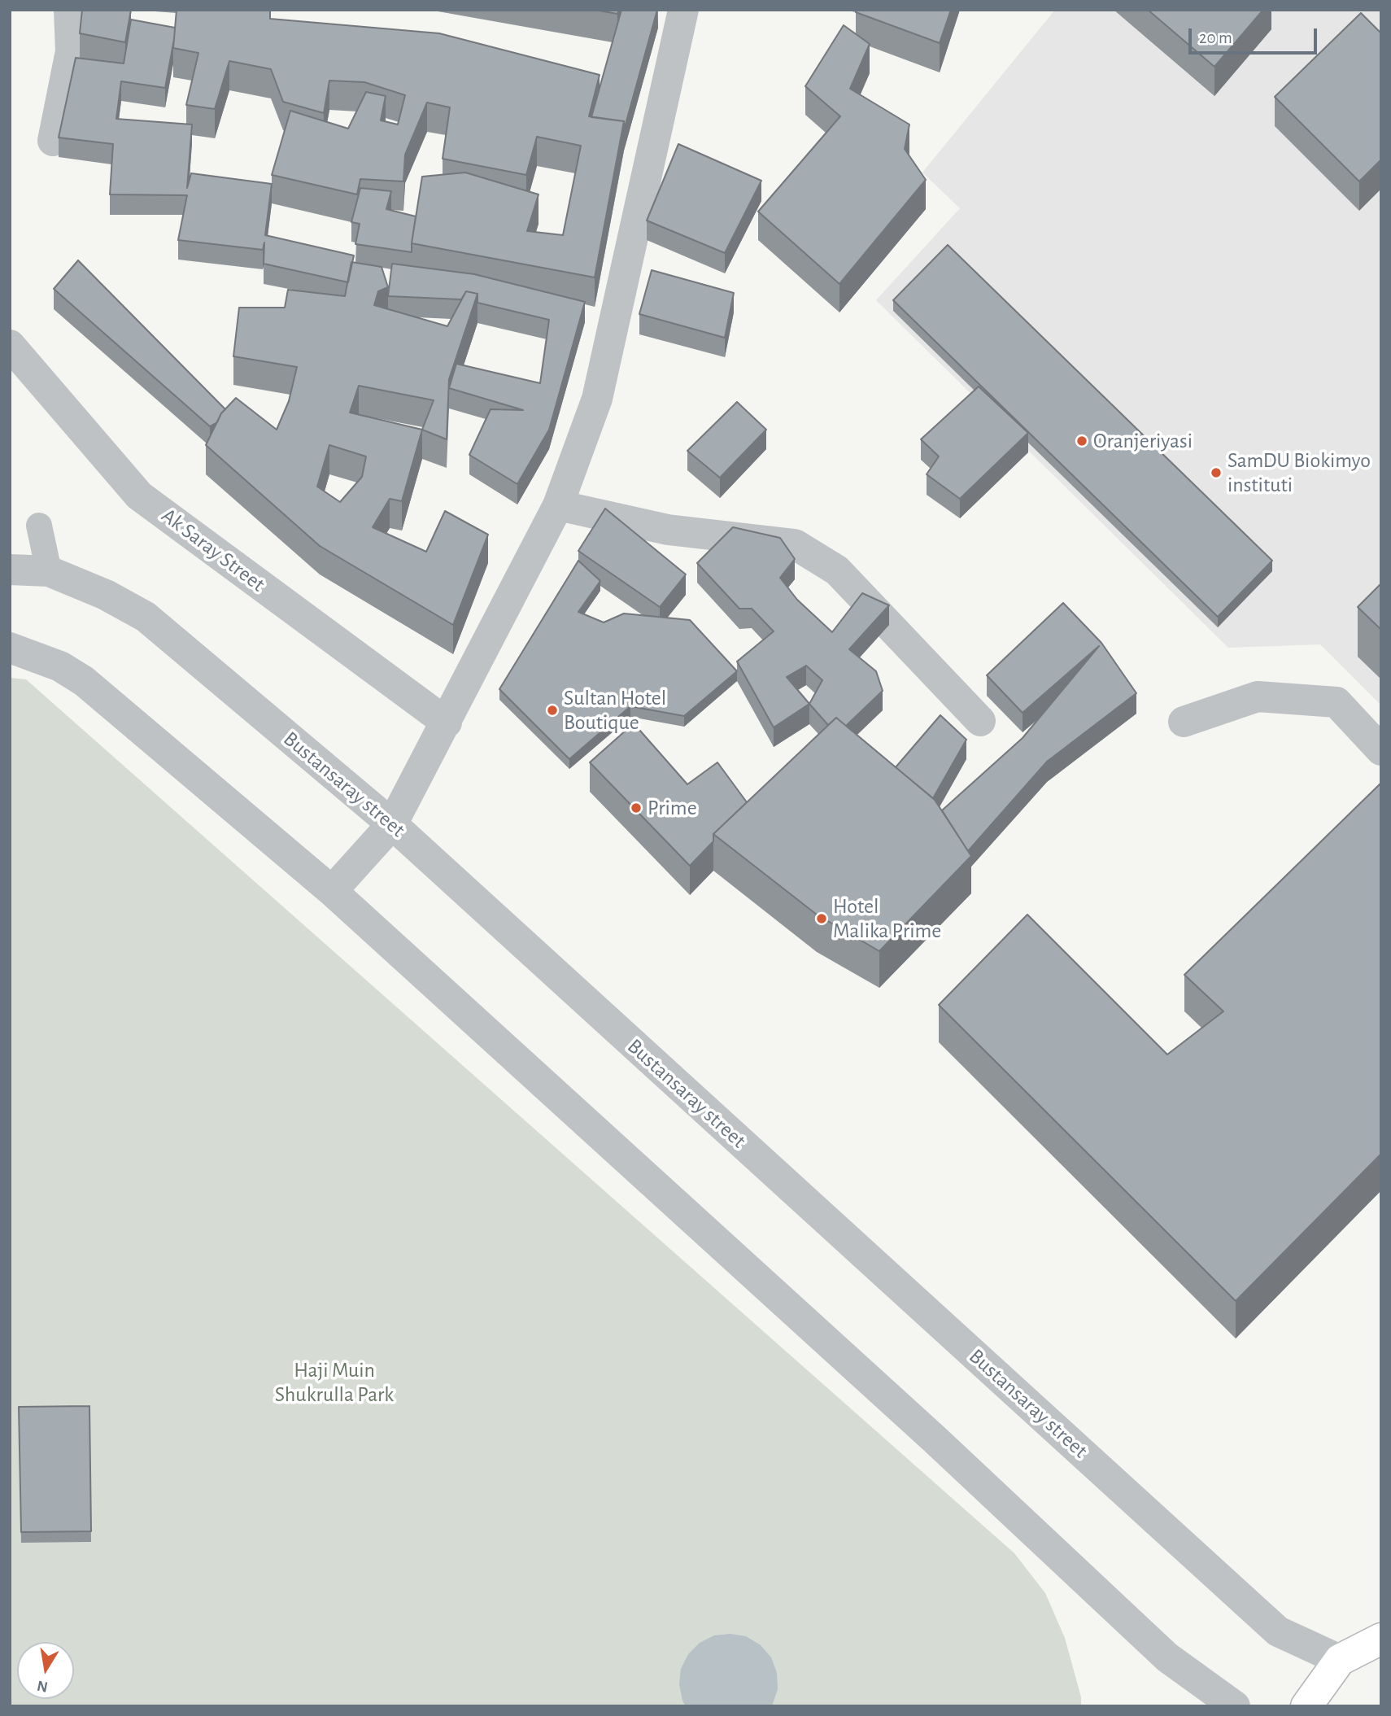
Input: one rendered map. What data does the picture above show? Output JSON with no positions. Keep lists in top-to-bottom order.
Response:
{
  "streets": {
    "street": ["Ak Saray Street", "Bustansaray street"]
  },
  "parks": ["Haji Muin Shukrulla Park"],
  "places": [
    "Oranjeriyasi",
    "SamDU Biokimyo instituti",
    "Sultan Hotel Boutique",
    "Prime",
    "Hotel Malika Prime"
  ],
  "scale_bar": "20 m",
  "north": "bottom"
}
